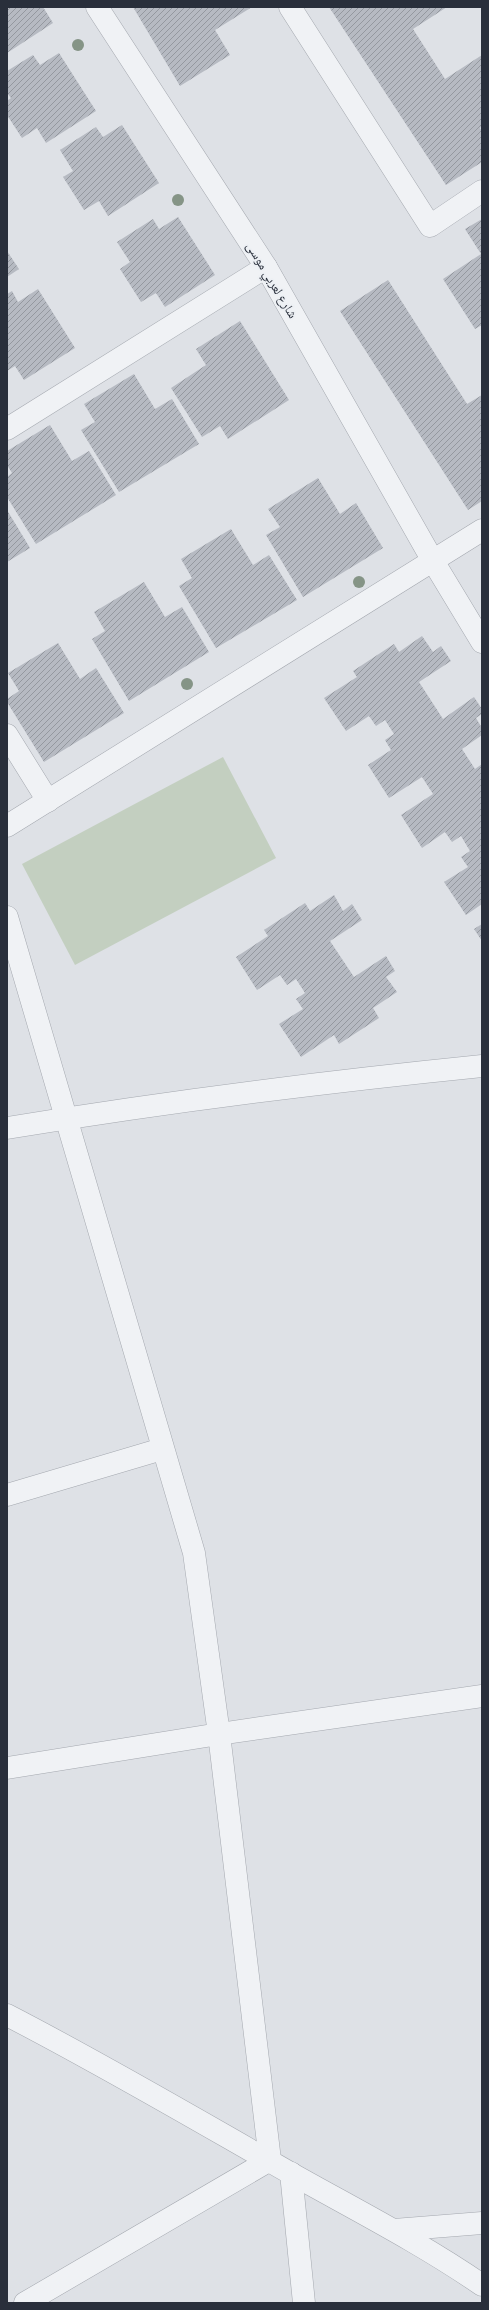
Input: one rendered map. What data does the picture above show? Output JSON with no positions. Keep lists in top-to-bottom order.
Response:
{
  "streets": {
    "street": ["شارع لعربي موسى"]
  }
}
